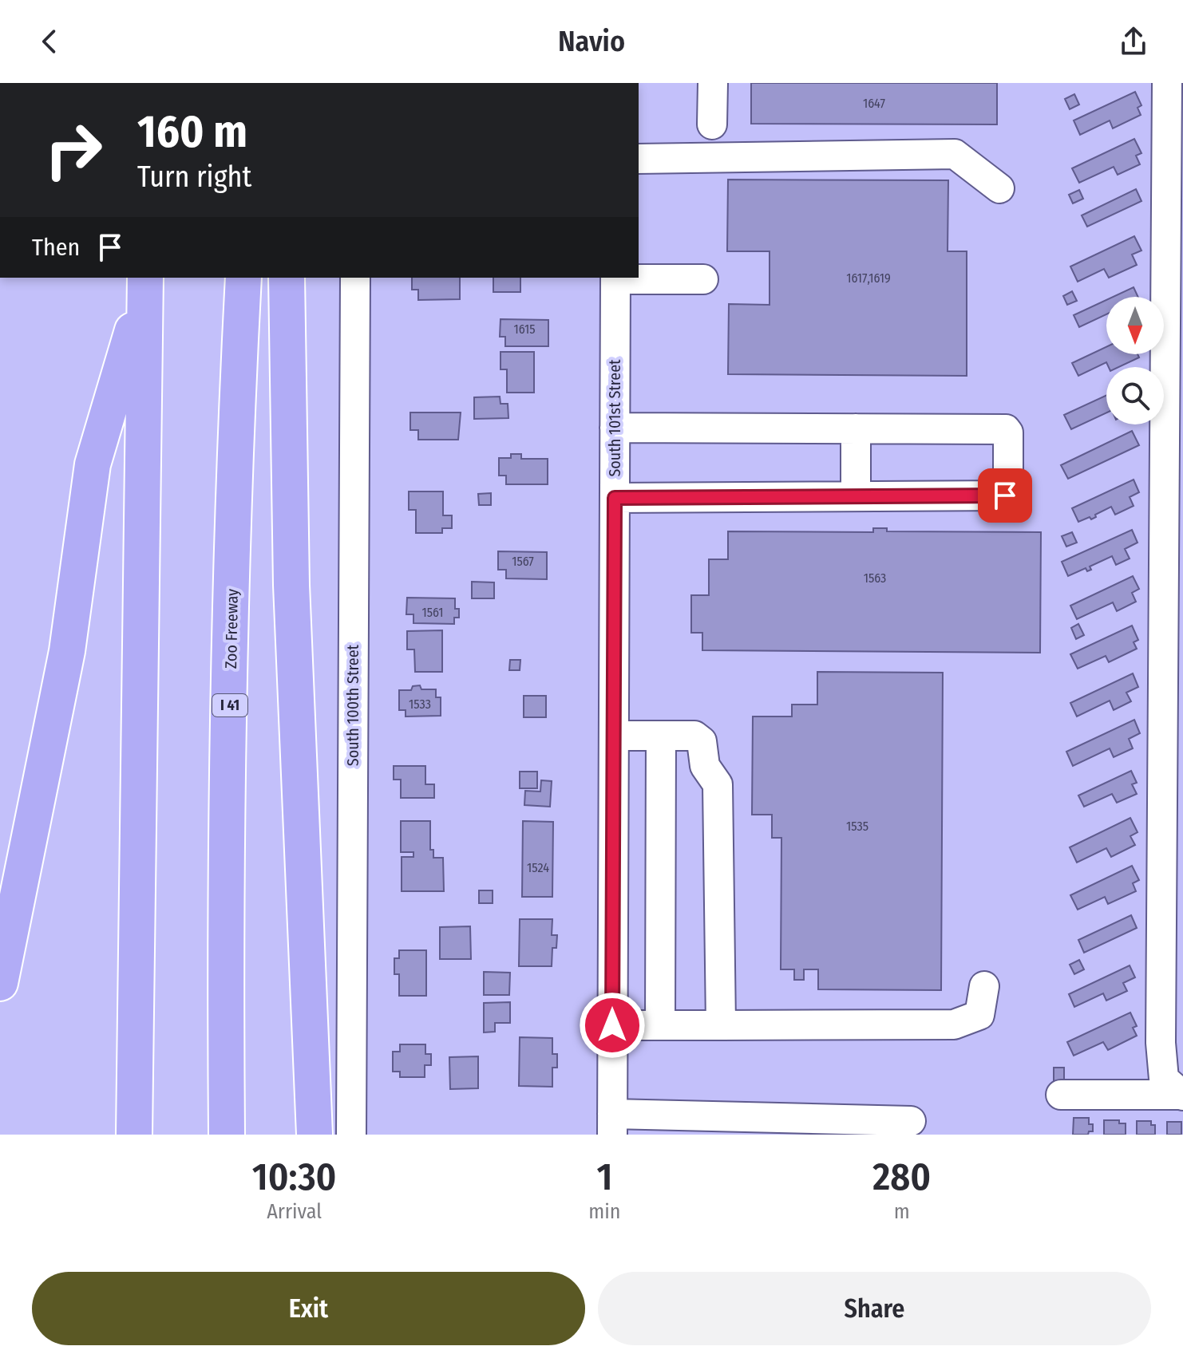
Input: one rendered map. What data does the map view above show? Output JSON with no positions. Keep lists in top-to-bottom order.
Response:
{
  "streets": {
    "highway": ["Zoo Freeway", "I 41"],
    "street": ["South 101st Street", "South 100th Street"]
  },
  "house_numbers": [
    "1647",
    "1617,1619",
    "1615",
    "1567",
    "1563",
    "1561",
    "1533",
    "1535",
    "1524"
  ],
  "north": "bottom",
  "page": {
    "header": "Navio",
    "turn": ["160 m", "Turn right"],
    "then": "Then",
    "eta": [
      "10:30",
      "Arrival",
      "1",
      "min",
      "280",
      "m"
    ],
    "buttons": ["Exit", "Share"]
  }
}
